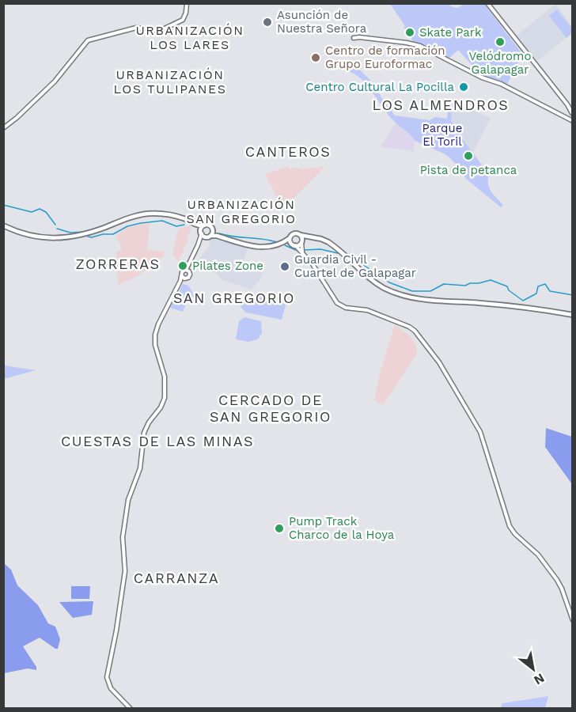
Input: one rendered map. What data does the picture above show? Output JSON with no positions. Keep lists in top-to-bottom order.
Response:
{
  "districts": [
    "URBANIZACIÓN LOS LARES",
    "URBANIZACIÓN LOS TULIPANES",
    "LOS ALMENDROS",
    "CANTEROS",
    "URBANIZACIÓN SAN GREGORIO",
    "ZORRERAS",
    "SAN GREGORIO",
    "CERCADO DE SAN GREGORIO",
    "CUESTAS DE LAS MINAS",
    "CARRANZA"
  ],
  "parks": ["Parque El Toril"],
  "places": [
    "Asunción de Nuestra Señora",
    "Skate Park",
    "Velódromo Galapagar",
    "Centro de formación Grupo Euroformac",
    "Centro Cultural La Pocilla",
    "Pista de petanca",
    "Pilates Zone",
    "Guardia Civil - Cuartel de Galapagar",
    "Pump Track Charco de la Hoya"
  ],
  "north": "bottom right"
}
